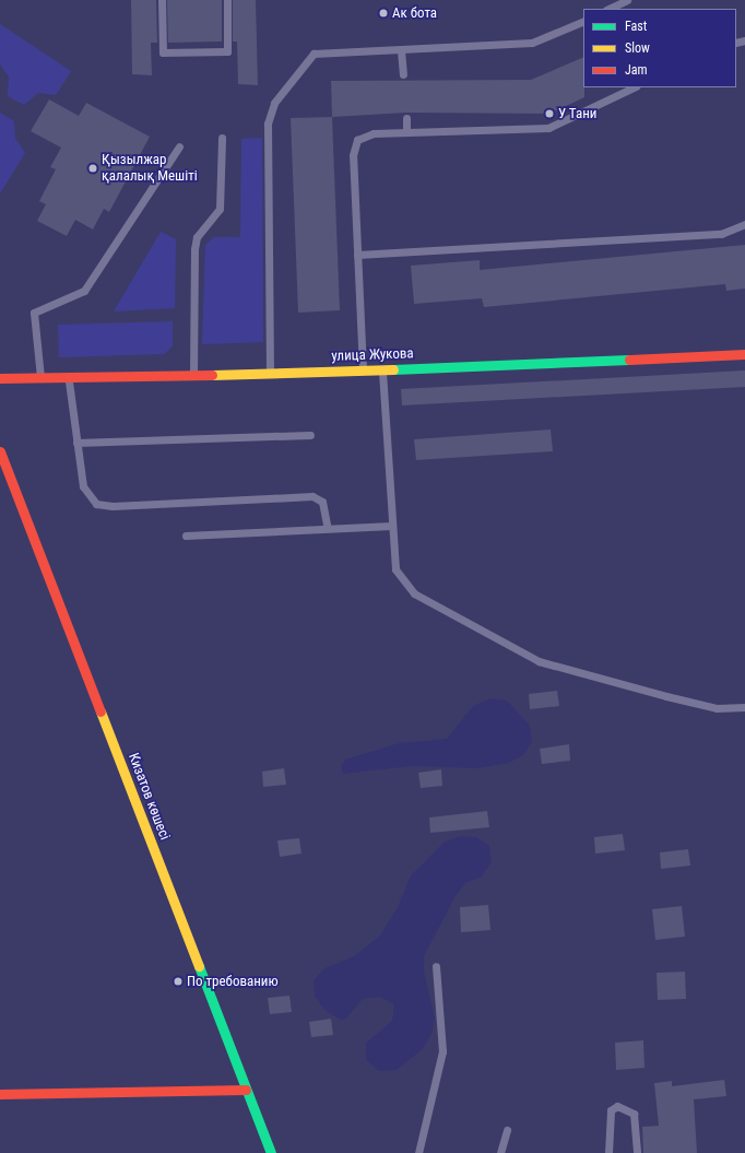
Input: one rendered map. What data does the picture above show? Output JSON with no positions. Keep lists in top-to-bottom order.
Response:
{
  "streets": {
    "street": ["улица Жукова", "Кизатов көшесі"]
  },
  "places": [
    "Ак бота",
    "У Тани",
    "Қызылжар қалалық Мешіті",
    "По требованию"
  ],
  "legend": ["Fast", "Slow", "Jam"]
}
